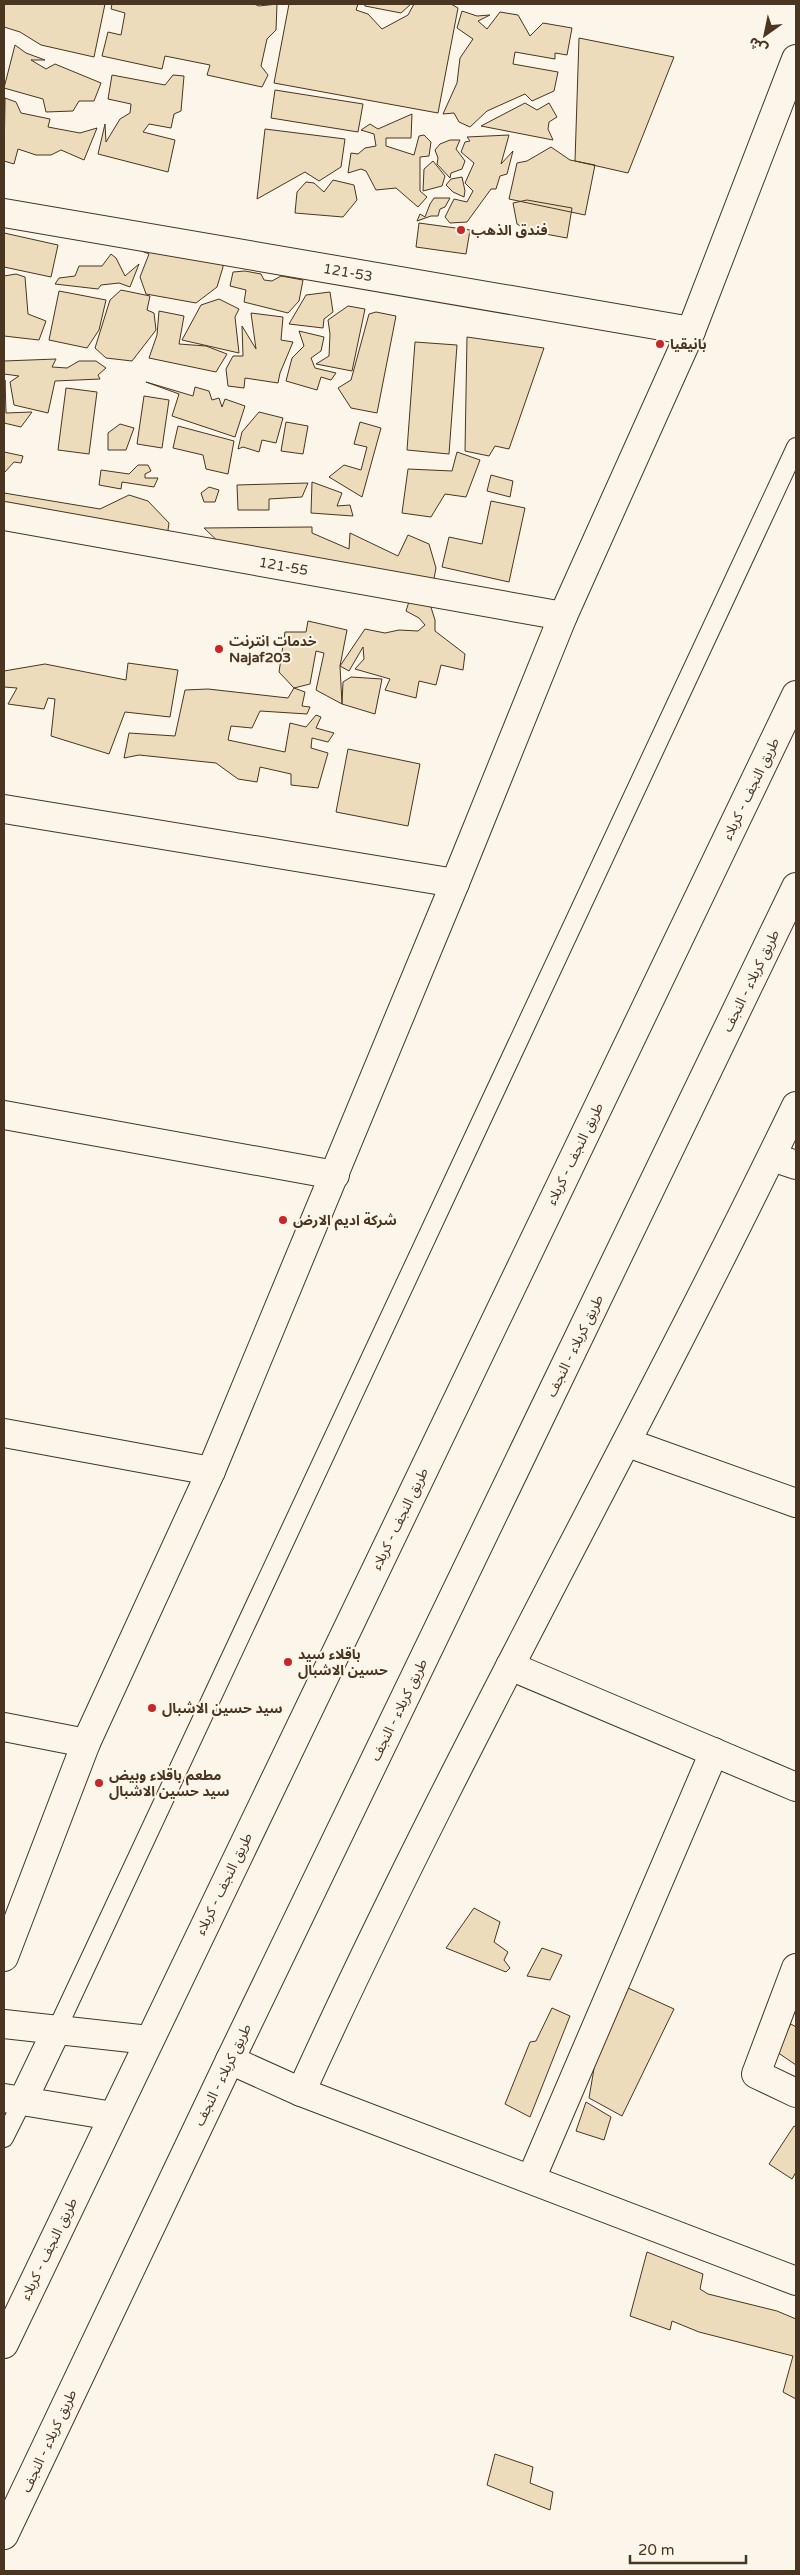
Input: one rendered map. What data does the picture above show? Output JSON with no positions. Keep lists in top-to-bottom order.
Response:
{
  "streets": {
    "main road": [
      "121-53",
      "121-55",
      "طريق النجف - کربلاء",
      "طريق کربلاء - النجف"
    ]
  },
  "places": [
    "فندق الذهب",
    "بانيقيا",
    "خدمات انترنت Najaf203",
    "شركة اديم الارض",
    "باقلاء سيد حسين الاشبال",
    "سيد حسين الاشبال",
    "مطعم باقلاء وبيض سيد حسين الاشبال"
  ],
  "scale_bar": "20 m",
  "north": "bottom left"
}
